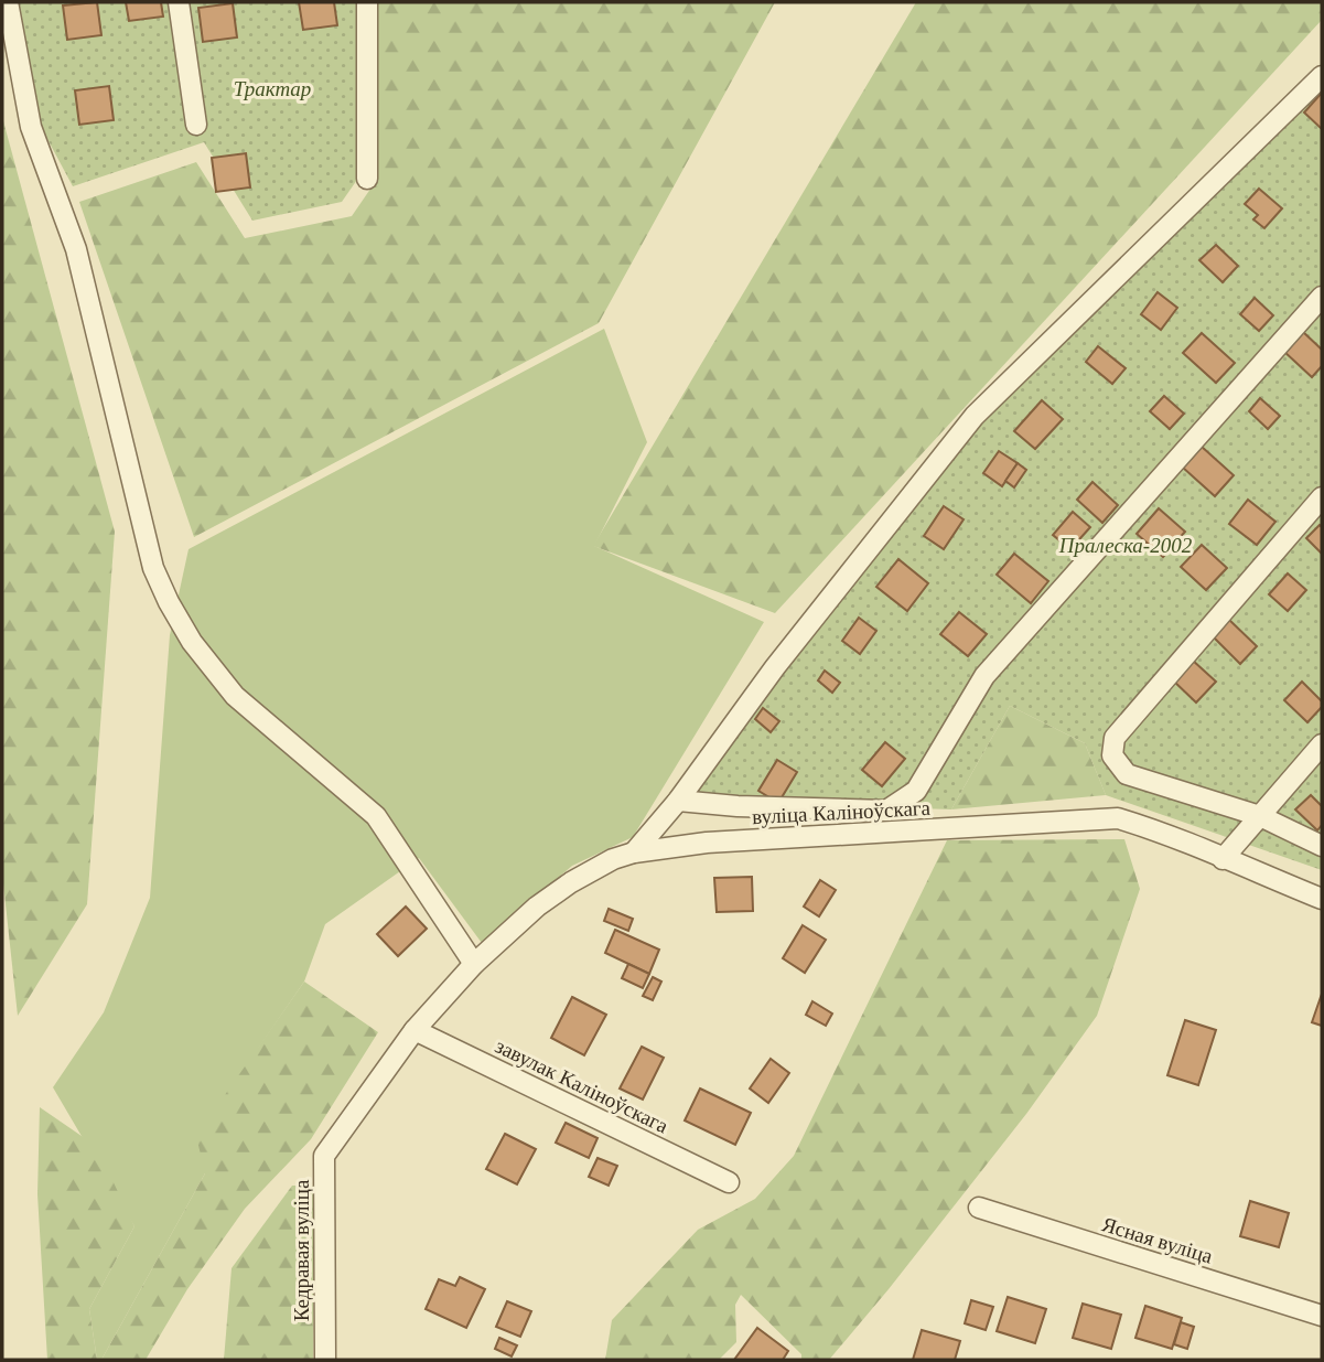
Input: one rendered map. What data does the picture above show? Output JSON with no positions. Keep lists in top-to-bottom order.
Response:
{
  "streets": {
    "street": [
      "вуліца Каліноўскага",
      "завулак Каліноўскага",
      "Ясная вуліца",
      "Кедравая вуліца"
    ]
  },
  "crossings": [
    ["вуліца Каліноўскага", "завулак Каліноўскага"],
    ["вуліца Каліноўскага", "Кедравая вуліца"],
    ["завулак Каліноўскага", "Кедравая вуліца"]
  ],
  "parks": ["Трактар", "Пралеска-2002"]
}
